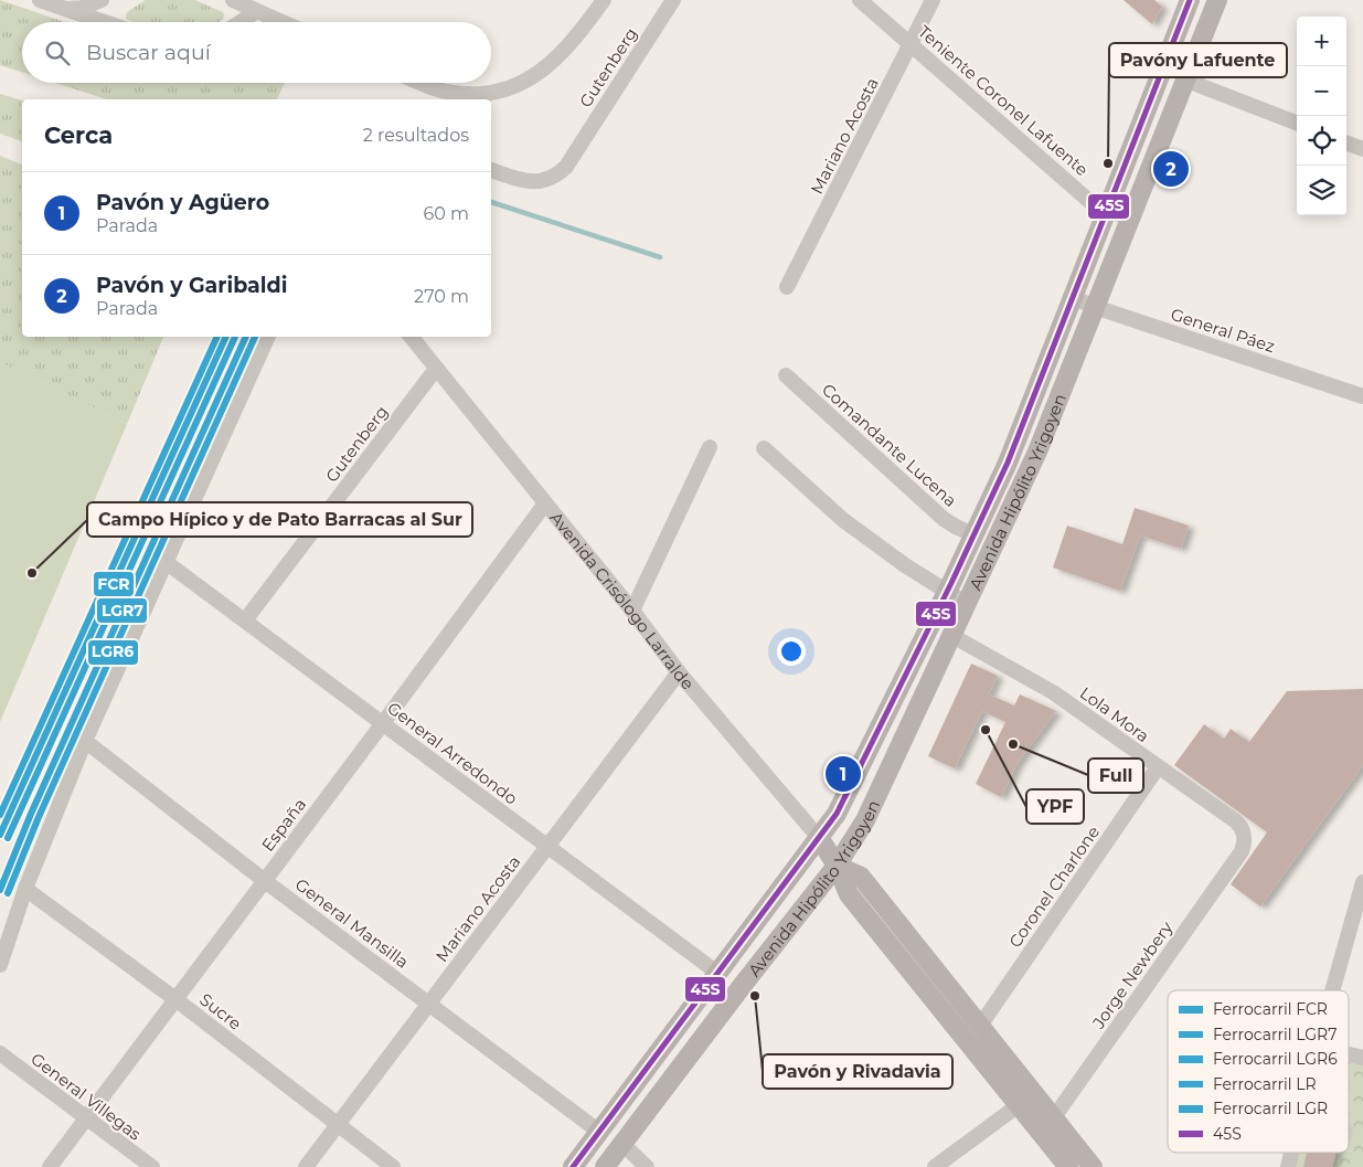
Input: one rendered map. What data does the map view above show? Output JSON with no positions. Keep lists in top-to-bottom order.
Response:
{
  "streets": {
    "main road": ["Avenida Hipólito Yrigoyen", "Avenida Crisólogo Larralde"],
    "street": [
      "Gutenberg",
      "Teniente Coronel Lafuente",
      "Mariano Acosta",
      "General Páez",
      "Comandante Lucena",
      "Lola Mora",
      "General Arredondo",
      "España",
      "Coronel Charlone",
      "General Mansilla",
      "Jorge Newbery",
      "Sucre",
      "General Villegas"
    ]
  },
  "crossings": [
    ["Gutenberg", "Avenida Crisólogo Larralde"],
    ["Gutenberg", "General Arredondo"],
    ["Teniente Coronel Lafuente", "Mariano Acosta"],
    ["Teniente Coronel Lafuente", "Avenida Hipólito Yrigoyen"],
    ["Mariano Acosta", "Avenida Crisólogo Larralde"],
    ["Mariano Acosta", "General Arredondo"],
    ["Mariano Acosta", "General Mansilla"],
    ["Mariano Acosta", "Sucre"],
    ["General Páez", "Avenida Hipólito Yrigoyen"],
    ["Comandante Lucena", "Avenida Hipólito Yrigoyen"],
    ["Avenida Hipólito Yrigoyen", "Avenida Crisólogo Larralde"],
    ["Avenida Hipólito Yrigoyen", "Lola Mora"],
    ["Avenida Hipólito Yrigoyen", "General Arredondo"],
    ["Avenida Hipólito Yrigoyen", "General Mansilla"],
    ["Avenida Crisólogo Larralde", "España"],
    ["Avenida Crisólogo Larralde", "Jorge Newbery"],
    ["Lola Mora", "Coronel Charlone"],
    ["Lola Mora", "Jorge Newbery"],
    ["General Arredondo", "España"],
    ["España", "General Mansilla"],
    ["España", "Sucre"],
    ["España", "General Villegas"]
  ],
  "places": [
    "Pavóny Lafuente",
    "Campo Hípico y de Pato Barracas al Sur",
    "YPF",
    "Full",
    "Pavón y Rivadavia"
  ],
  "lines": [
    "transit line 45S",
    "rail line FCR",
    "rail line LGR7",
    "rail line LGR6",
    "rail line LR",
    "rail line LGR"
  ],
  "legend": [
    "Ferrocarril FCR",
    "Ferrocarril LGR7",
    "Ferrocarril LGR6",
    "Ferrocarril LR",
    "Ferrocarril LGR",
    "45S"
  ],
  "page": {
    "map_buttons": ["+", "−"],
    "search": "Buscar aquí",
    "heading": ["Cerca", "2 resultados"],
    "pins": ["2", "1"],
    "list": [
      {
        "mark": "1",
        "name": "Pavón y Agüero",
        "note": "Parada",
        "value": "60 m"
      },
      {
        "mark": "2",
        "name": "Pavón y Garibaldi",
        "note": "Parada",
        "value": "270 m"
      }
    ]
  }
}
